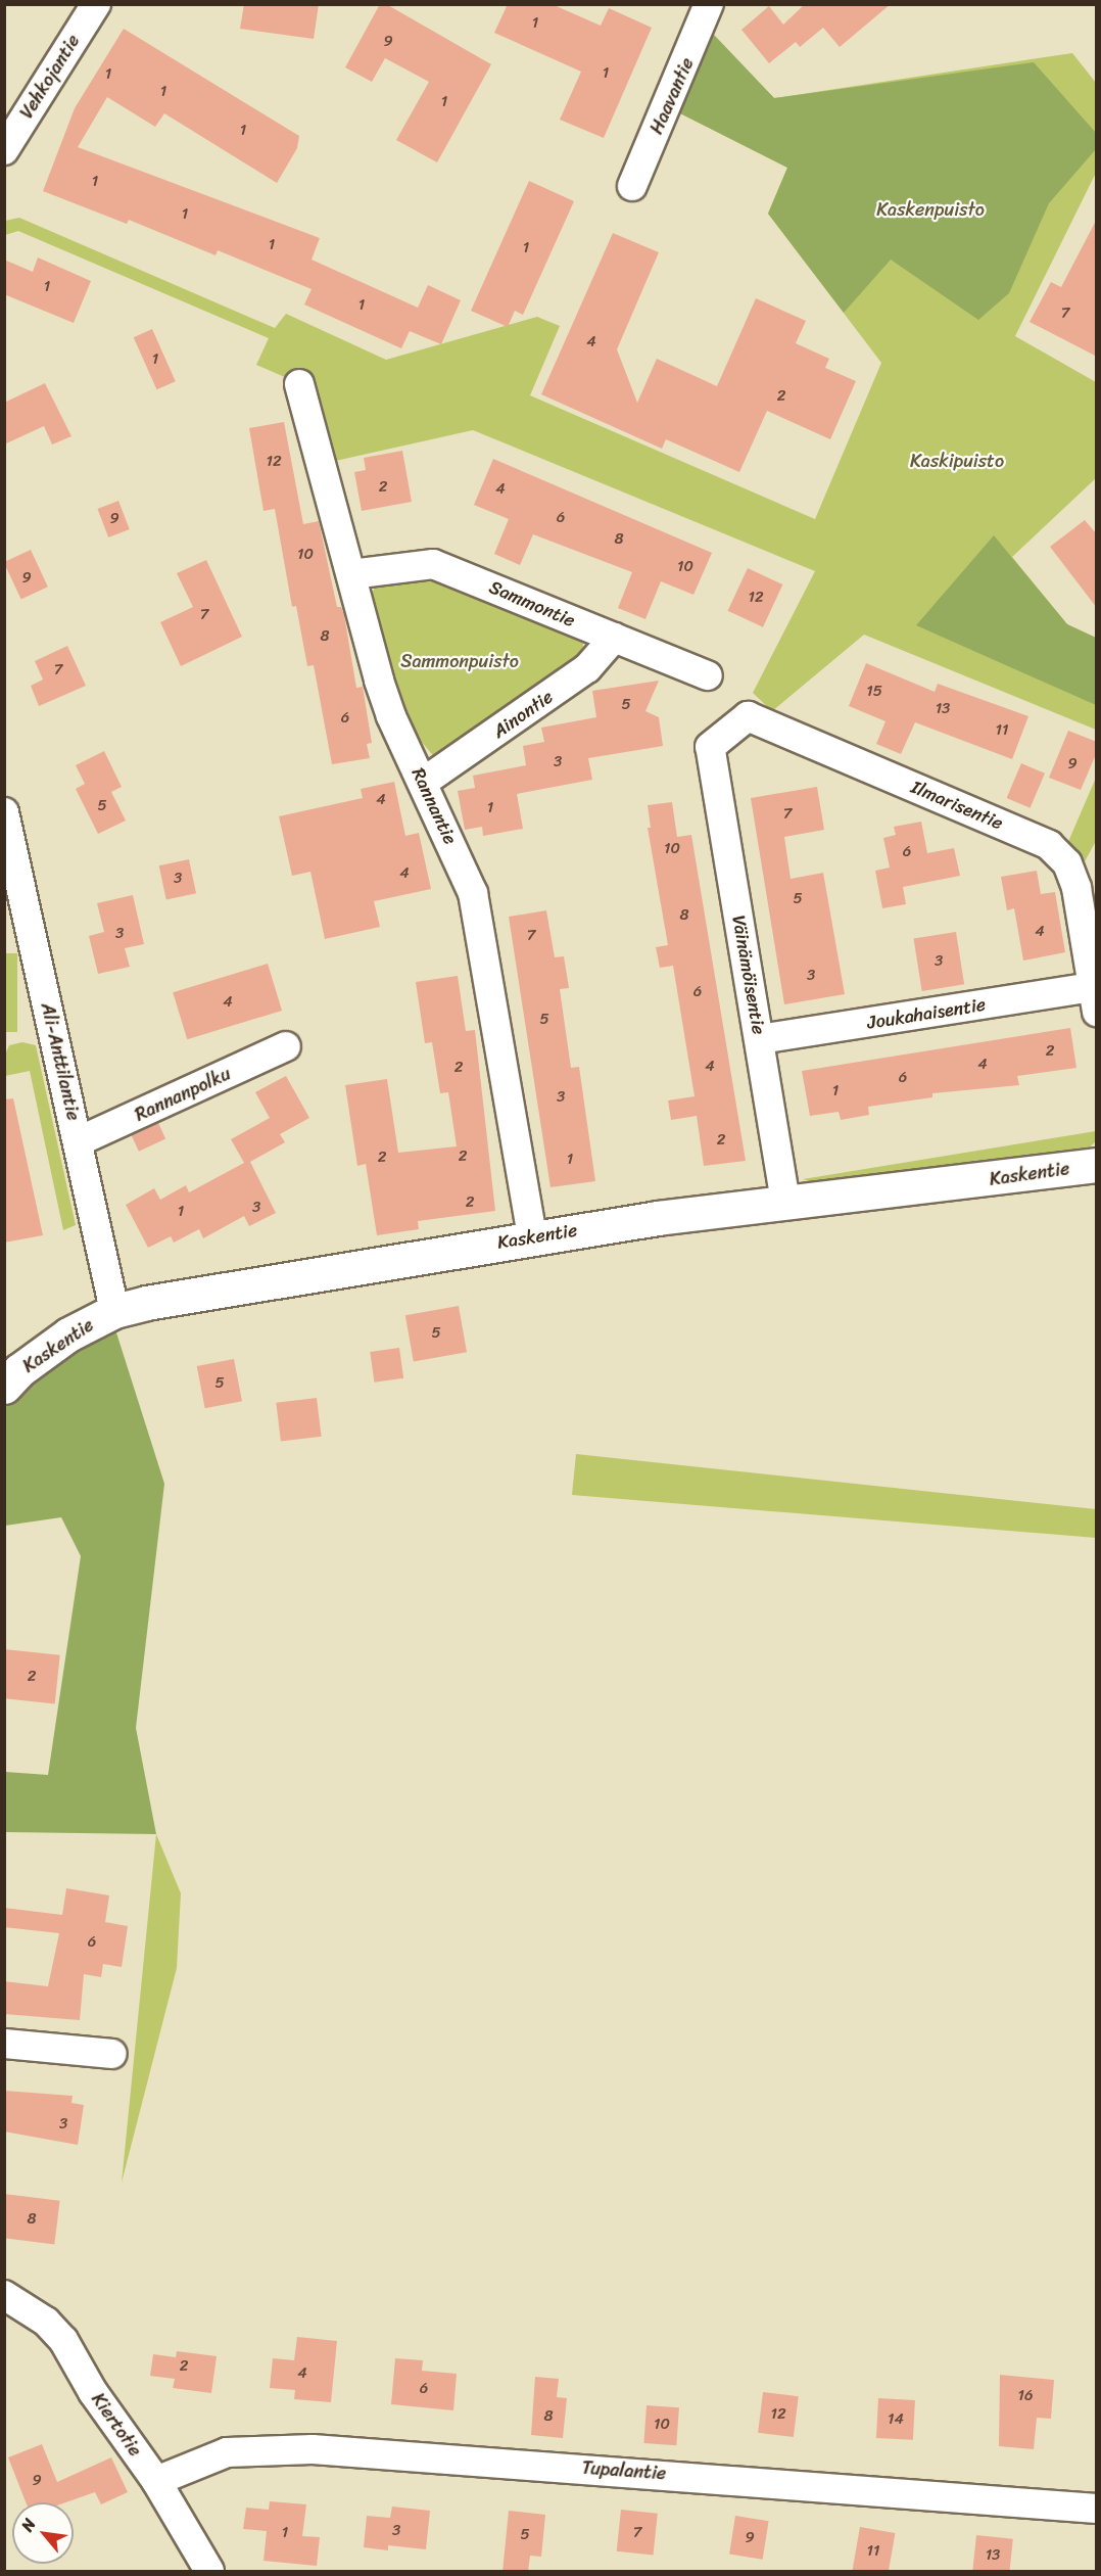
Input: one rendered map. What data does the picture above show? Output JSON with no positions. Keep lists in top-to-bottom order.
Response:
{
  "streets": {
    "street": [
      "Vehkojantie",
      "Haavantie",
      "Sammontie",
      "Ainontie",
      "Ilmarisentie",
      "Rannantie",
      "Väinämöisentie",
      "Joukahaisentie",
      "Ali-Anttilantie",
      "Rannanpolku",
      "Kaskentie",
      "Kiertotie",
      "Tupalantie"
    ]
  },
  "crossings": [
    ["Sammontie", "Ainontie"],
    ["Sammontie", "Rannantie"],
    ["Ainontie", "Rannantie"],
    ["Ilmarisentie", "Väinämöisentie"],
    ["Ilmarisentie", "Joukahaisentie"],
    ["Rannantie", "Kaskentie"],
    ["Väinämöisentie", "Joukahaisentie"],
    ["Väinämöisentie", "Kaskentie"],
    ["Ali-Anttilantie", "Rannanpolku"],
    ["Ali-Anttilantie", "Kaskentie"],
    ["Kiertotie", "Tupalantie"]
  ],
  "parks": ["Kaskenpuisto", "Kaskipuisto", "Sammonpuisto"],
  "house_numbers": [
    "1",
    "9",
    "1",
    "1",
    "1",
    "1",
    "1",
    "1",
    "1",
    "1",
    "1",
    "1",
    "1",
    "7",
    "4",
    "1",
    "2",
    "12",
    "2",
    "4",
    "6",
    "9",
    "8",
    "10",
    "10",
    "9",
    "12",
    "7",
    "8",
    "7",
    "15",
    "5",
    "13",
    "6",
    "11",
    "3",
    "9",
    "4",
    "5",
    "1",
    "7",
    "10",
    "6",
    "4",
    "3",
    "5",
    "8",
    "4",
    "3",
    "7",
    "3",
    "3",
    "6",
    "4",
    "5",
    "2",
    "4",
    "4",
    "2",
    "6",
    "1",
    "3",
    "2",
    "2",
    "2",
    "1",
    "2",
    "3",
    "1",
    "5",
    "5",
    "2",
    "6",
    "3",
    "8",
    "2",
    "4",
    "6",
    "16",
    "12",
    "8",
    "14",
    "10",
    "9",
    "3",
    "1",
    "7",
    "5",
    "9",
    "11",
    "13"
  ],
  "north": "top left"
}
